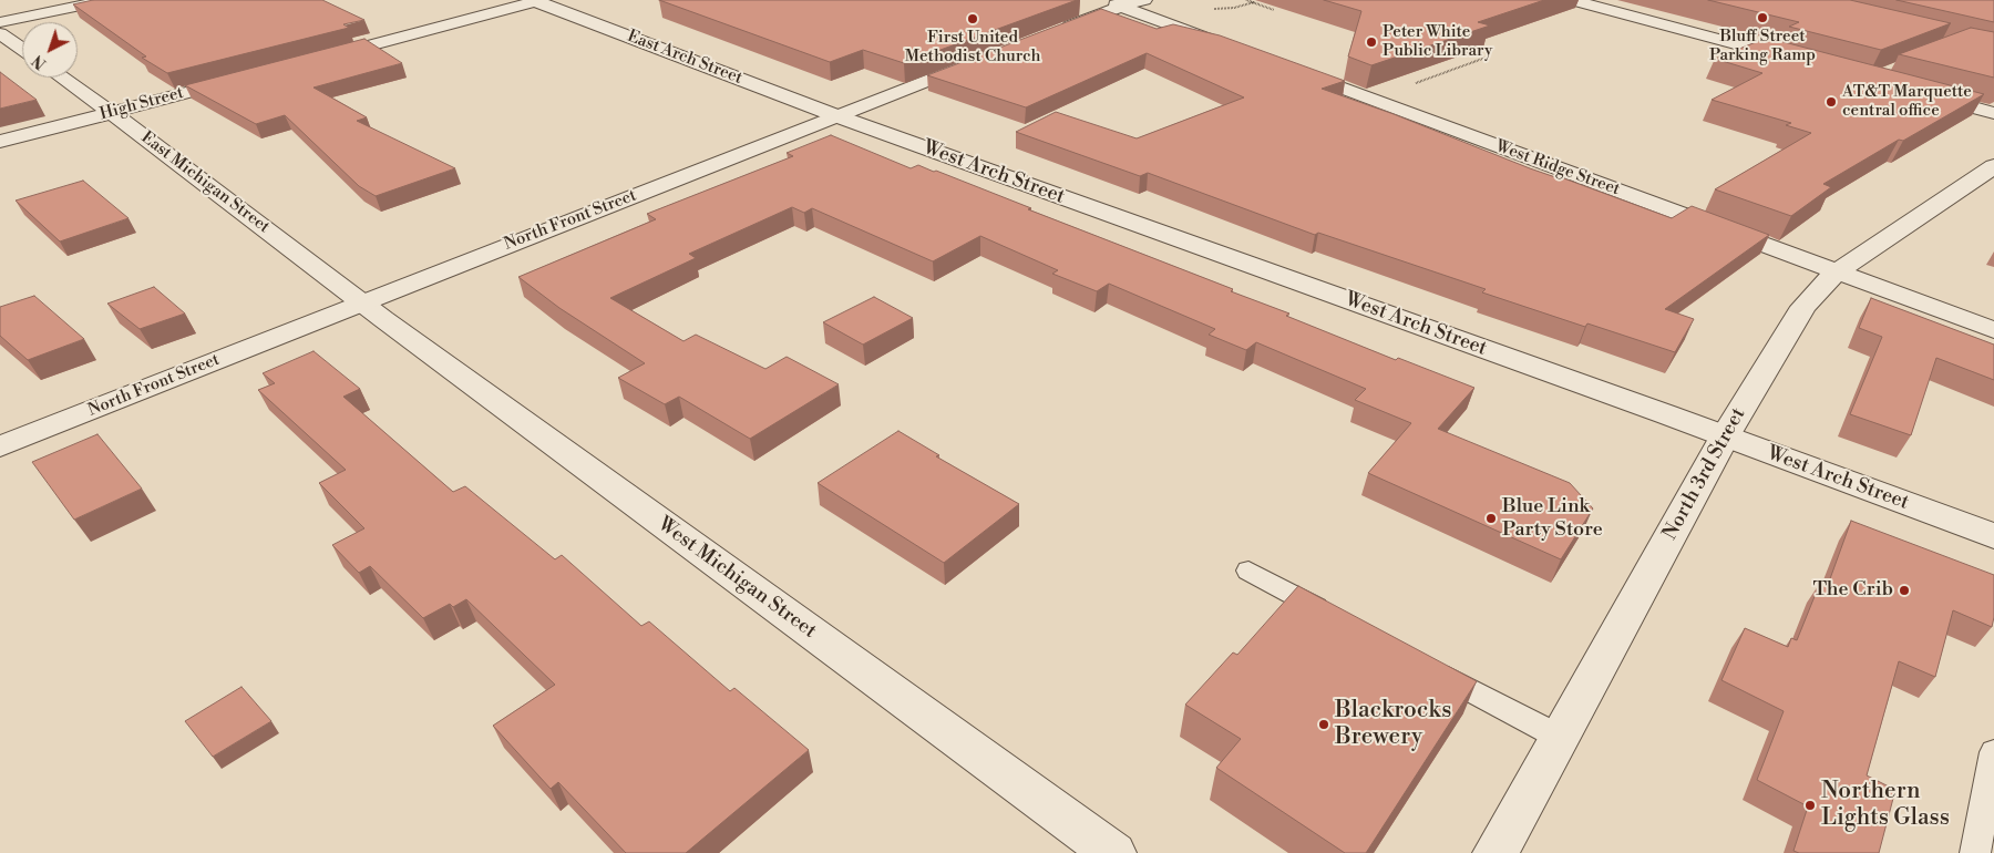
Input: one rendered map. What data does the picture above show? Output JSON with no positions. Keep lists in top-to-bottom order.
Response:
{
  "streets": {
    "street": [
      "East Arch Street",
      "High Street",
      "West Ridge Street",
      "West Arch Street",
      "East Michigan Street",
      "North Front Street",
      "North 3rd Street",
      "West Michigan Street"
    ]
  },
  "crossings": [
    ["East Arch Street", "West Arch Street"],
    ["East Arch Street", "North Front Street"],
    ["High Street", "East Michigan Street"],
    ["West Ridge Street", "North 3rd Street"],
    ["West Arch Street", "North Front Street"],
    ["West Arch Street", "North 3rd Street"],
    ["East Michigan Street", "North Front Street"],
    ["East Michigan Street", "West Michigan Street"],
    ["North Front Street", "West Michigan Street"]
  ],
  "places": [
    "Bluff Street Parking Ramp",
    "First United Methodist Church",
    "Peter White Public Library",
    "AT&T Marquette central office",
    "Blue Link Party Store",
    "The Crib",
    "Blackrocks Brewery",
    "Northern Lights Glass"
  ],
  "north": "bottom left"
}
